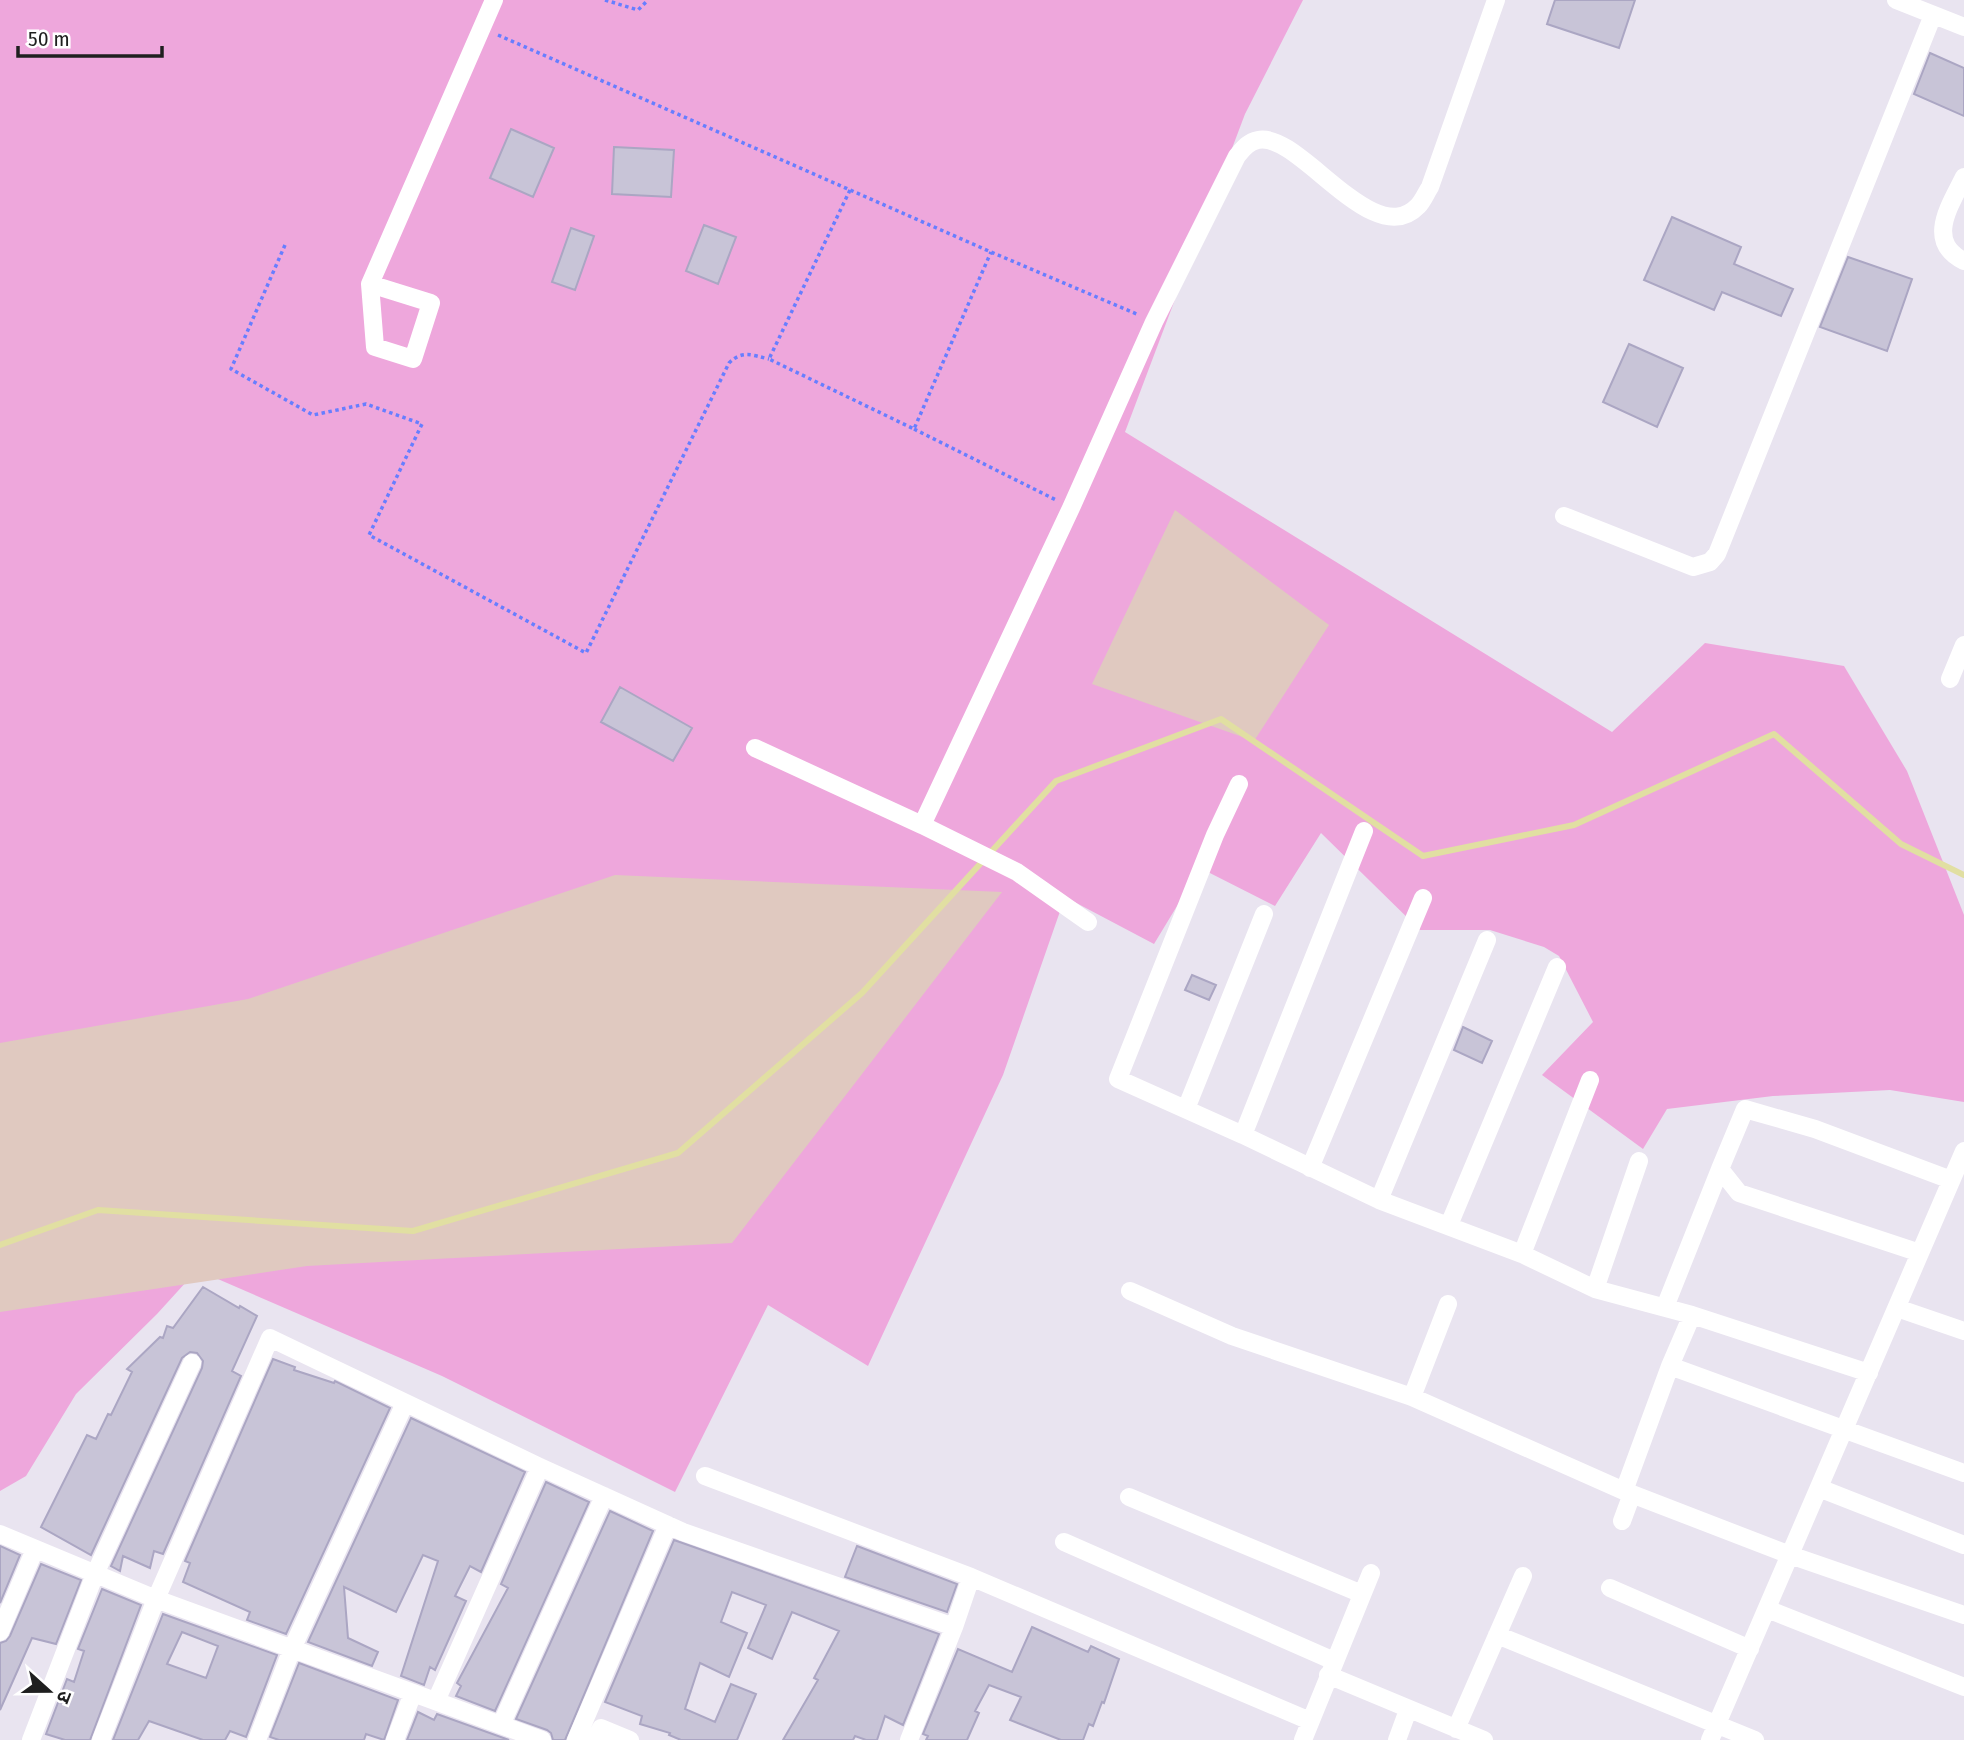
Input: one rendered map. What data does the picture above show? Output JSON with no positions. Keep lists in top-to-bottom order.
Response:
{
  "scale_bar": "50 m",
  "north": "right"
}
